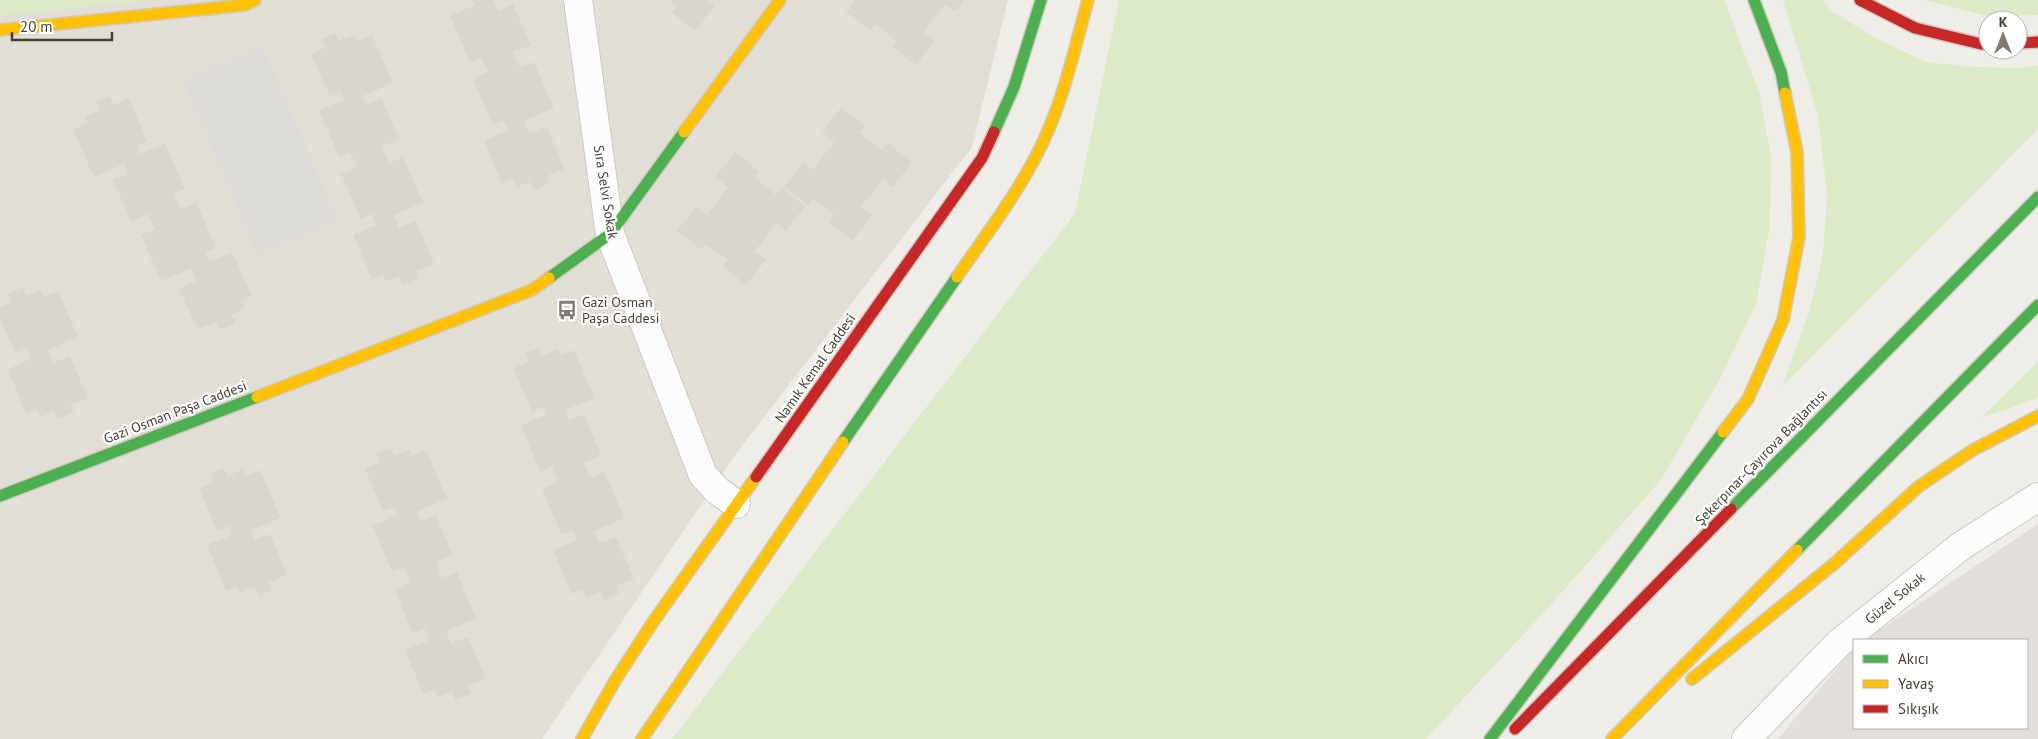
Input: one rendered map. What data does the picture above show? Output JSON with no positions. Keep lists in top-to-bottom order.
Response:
{
  "streets": {
    "main road": ["Namık Kemal Caddesi", "Gazi Osman Paşa Caddesi", "Şekerpınar-Çayırova Bağlantısı"],
    "street": ["Sıra Selvi Sokak", "Güzel Sokak"]
  },
  "crossings": [
    ["Sıra Selvi Sokak", "Namık Kemal Caddesi"],
    ["Sıra Selvi Sokak", "Gazi Osman Paşa Caddesi"]
  ],
  "places": {
    "bus stop": ["Gazi Osman Paşa Caddesi"]
  },
  "legend": ["Akıcı", "Yavaş", "Sıkışık"],
  "scale_bar": "20 m",
  "north": "top"
}
